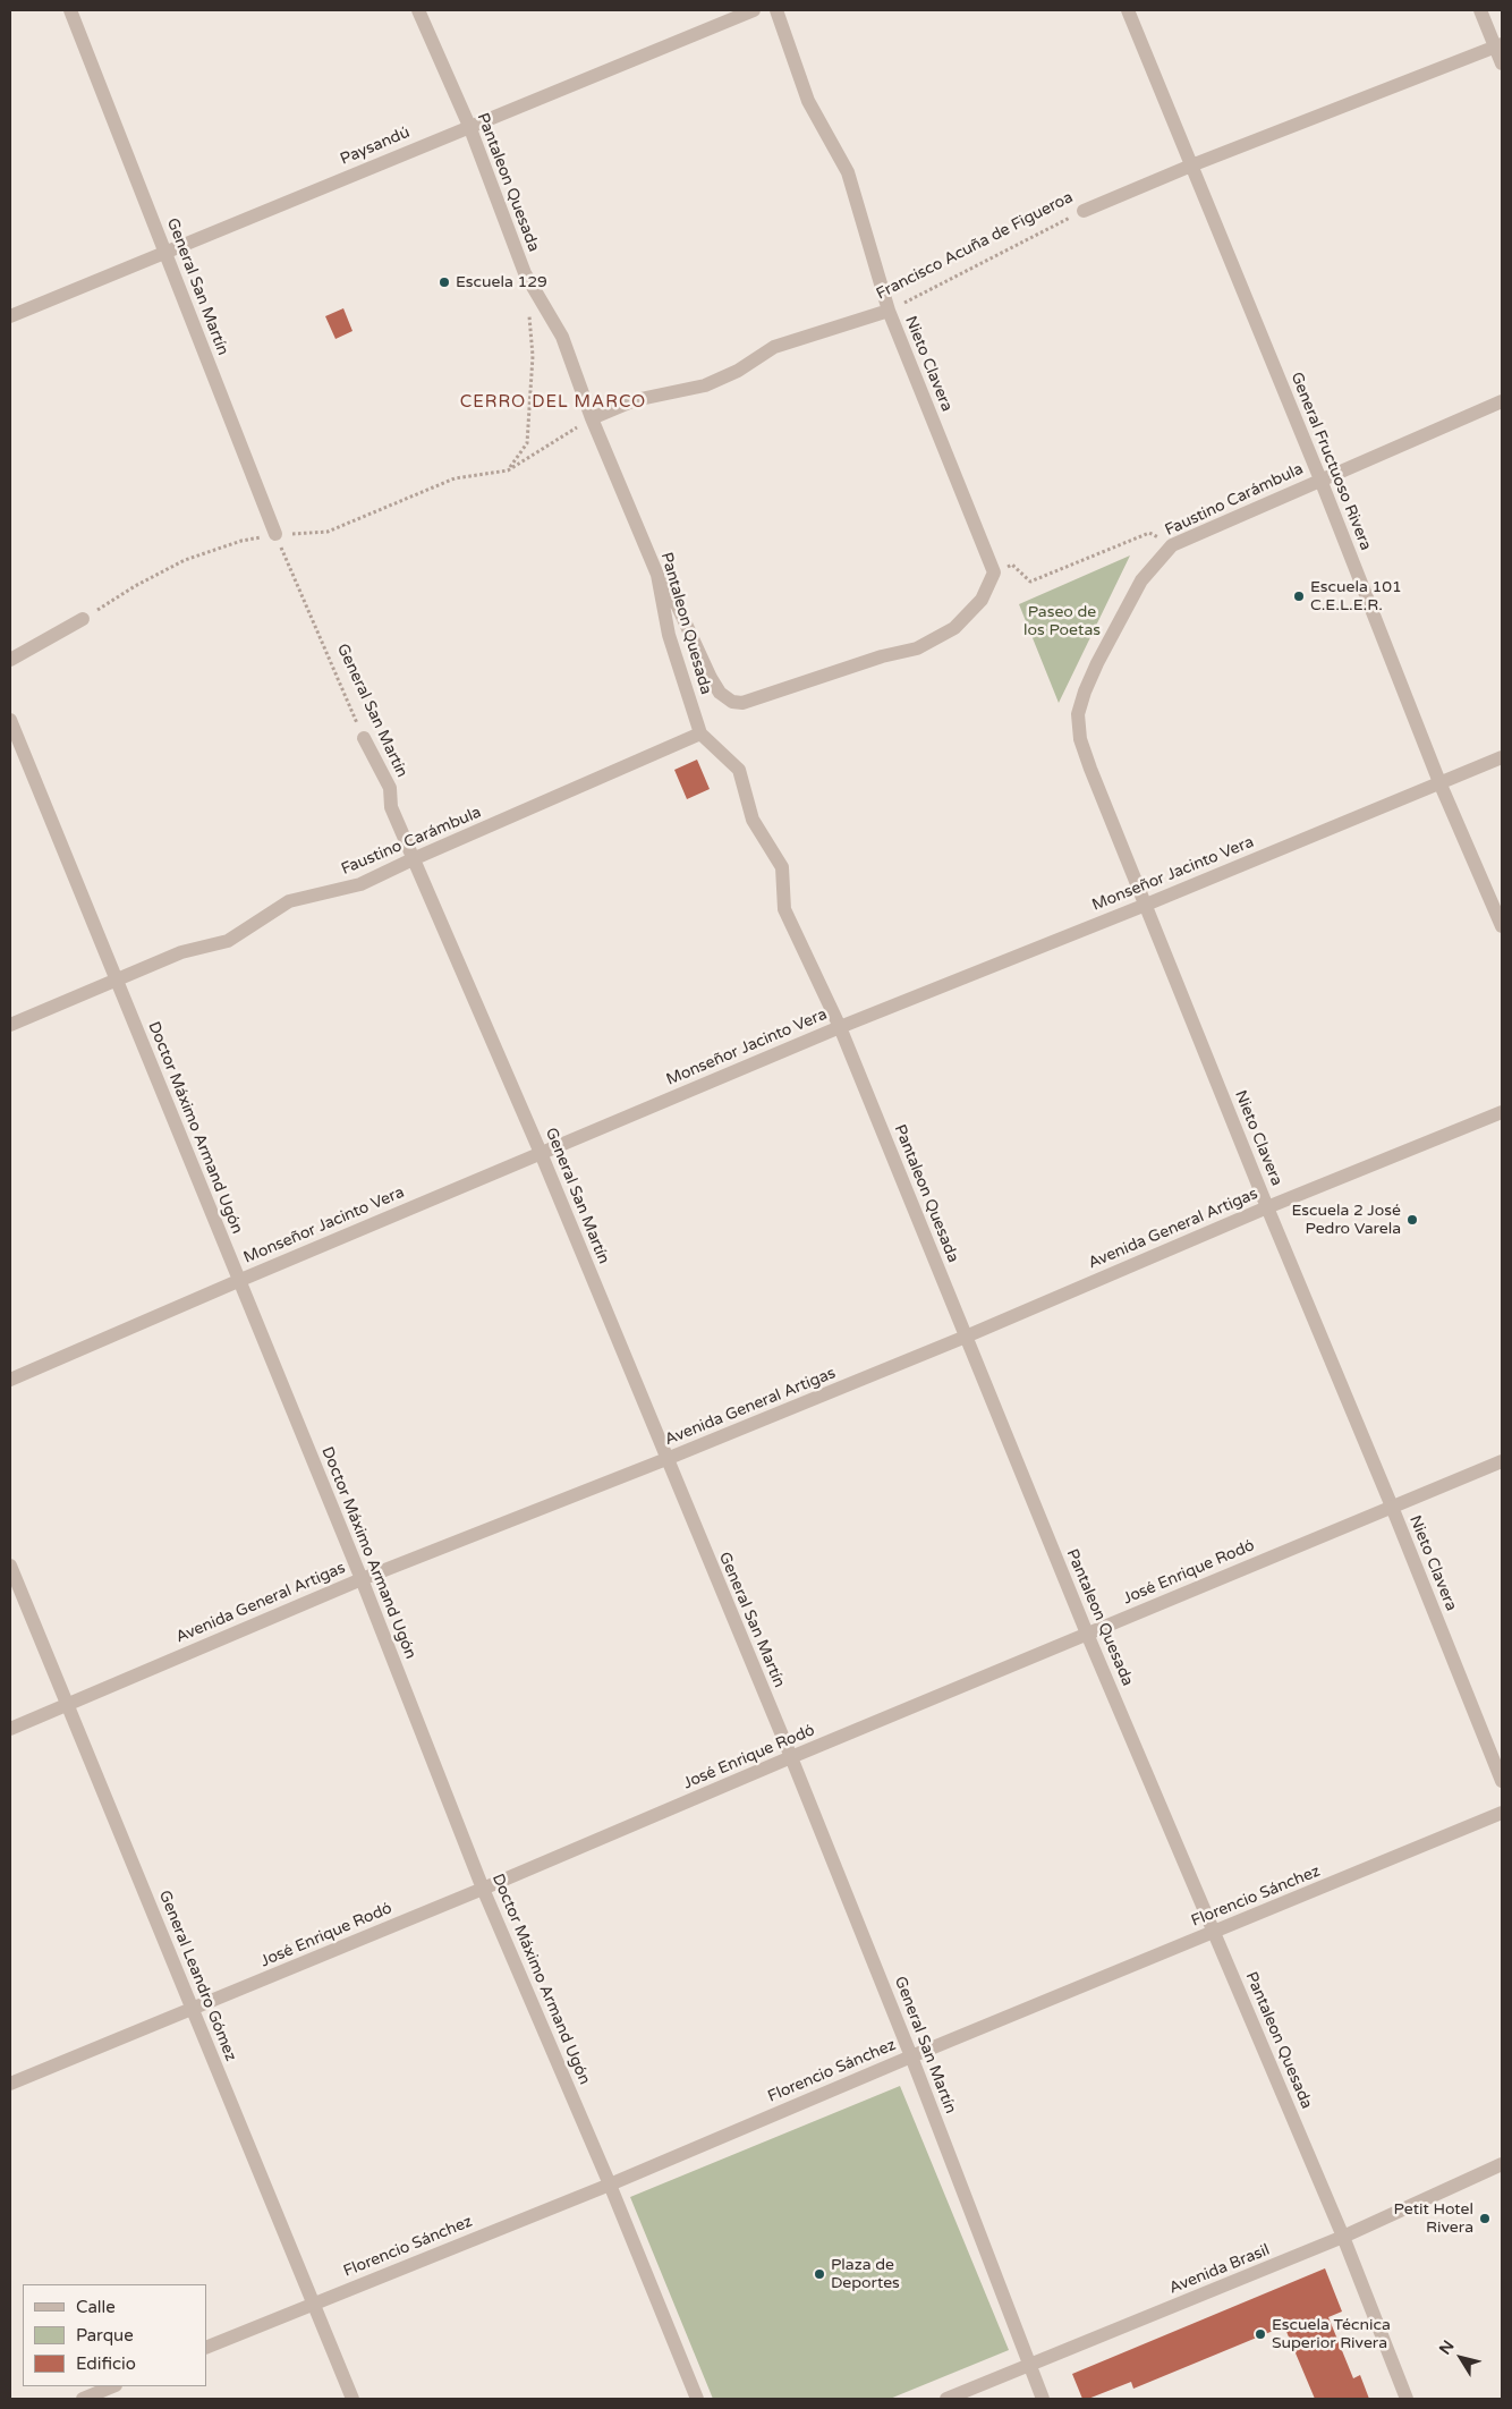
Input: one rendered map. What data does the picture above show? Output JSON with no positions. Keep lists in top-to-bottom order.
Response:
{
  "streets": {
    "street": [
      "Paysandú",
      "Pantaleon Quesada",
      "Francisco Acuña de Figueroa",
      "General San Martín",
      "Nieto Clavera",
      "General Fructuoso Rivera",
      "Faustino Carámbula",
      "Monseñor Jacinto Vera",
      "Doctor Máximo Armand Ugón",
      "Avenida General Artigas",
      "José Enrique Rodó",
      "Florencio Sánchez",
      "General Leandro Gómez",
      "Avenida Brasil"
    ]
  },
  "crossings": [
    ["Paysandú", "Pantaleon Quesada"],
    ["Paysandú", "General San Martín"],
    ["Pantaleon Quesada", "Francisco Acuña de Figueroa"],
    ["Pantaleon Quesada", "Faustino Carámbula"],
    ["Pantaleon Quesada", "Monseñor Jacinto Vera"],
    ["Pantaleon Quesada", "Avenida General Artigas"],
    ["Pantaleon Quesada", "José Enrique Rodó"],
    ["Pantaleon Quesada", "Florencio Sánchez"],
    ["Pantaleon Quesada", "Avenida Brasil"],
    ["Francisco Acuña de Figueroa", "Nieto Clavera"],
    ["Francisco Acuña de Figueroa", "General Fructuoso Rivera"],
    ["General San Martín", "Faustino Carámbula"],
    ["General San Martín", "Monseñor Jacinto Vera"],
    ["General San Martín", "Avenida General Artigas"],
    ["General San Martín", "José Enrique Rodó"],
    ["General San Martín", "Florencio Sánchez"],
    ["General San Martín", "Avenida Brasil"],
    ["Nieto Clavera", "Faustino Carámbula"],
    ["Nieto Clavera", "Monseñor Jacinto Vera"],
    ["Nieto Clavera", "Avenida General Artigas"],
    ["Nieto Clavera", "José Enrique Rodó"],
    ["General Fructuoso Rivera", "Faustino Carámbula"],
    ["General Fructuoso Rivera", "Monseñor Jacinto Vera"],
    ["Faustino Carámbula", "Doctor Máximo Armand Ugón"],
    ["Monseñor Jacinto Vera", "Doctor Máximo Armand Ugón"],
    ["Doctor Máximo Armand Ugón", "Avenida General Artigas"],
    ["Doctor Máximo Armand Ugón", "José Enrique Rodó"],
    ["Doctor Máximo Armand Ugón", "Florencio Sánchez"],
    ["Avenida General Artigas", "General Leandro Gómez"],
    ["José Enrique Rodó", "General Leandro Gómez"],
    ["Florencio Sánchez", "General Leandro Gómez"]
  ],
  "districts": ["CERRO DEL MARCO"],
  "parks": ["Paseo de los Poetas"],
  "places": [
    "Escuela 129",
    "Escuela 101 C.E.L.E.R.",
    "Escuela 2 José Pedro Varela",
    "Petit Hotel Rivera",
    "Plaza de Deportes",
    "Escuela Técnica Superior Rivera"
  ],
  "legend": ["Calle", "Parque", "Edificio"],
  "north": "top left"
}
